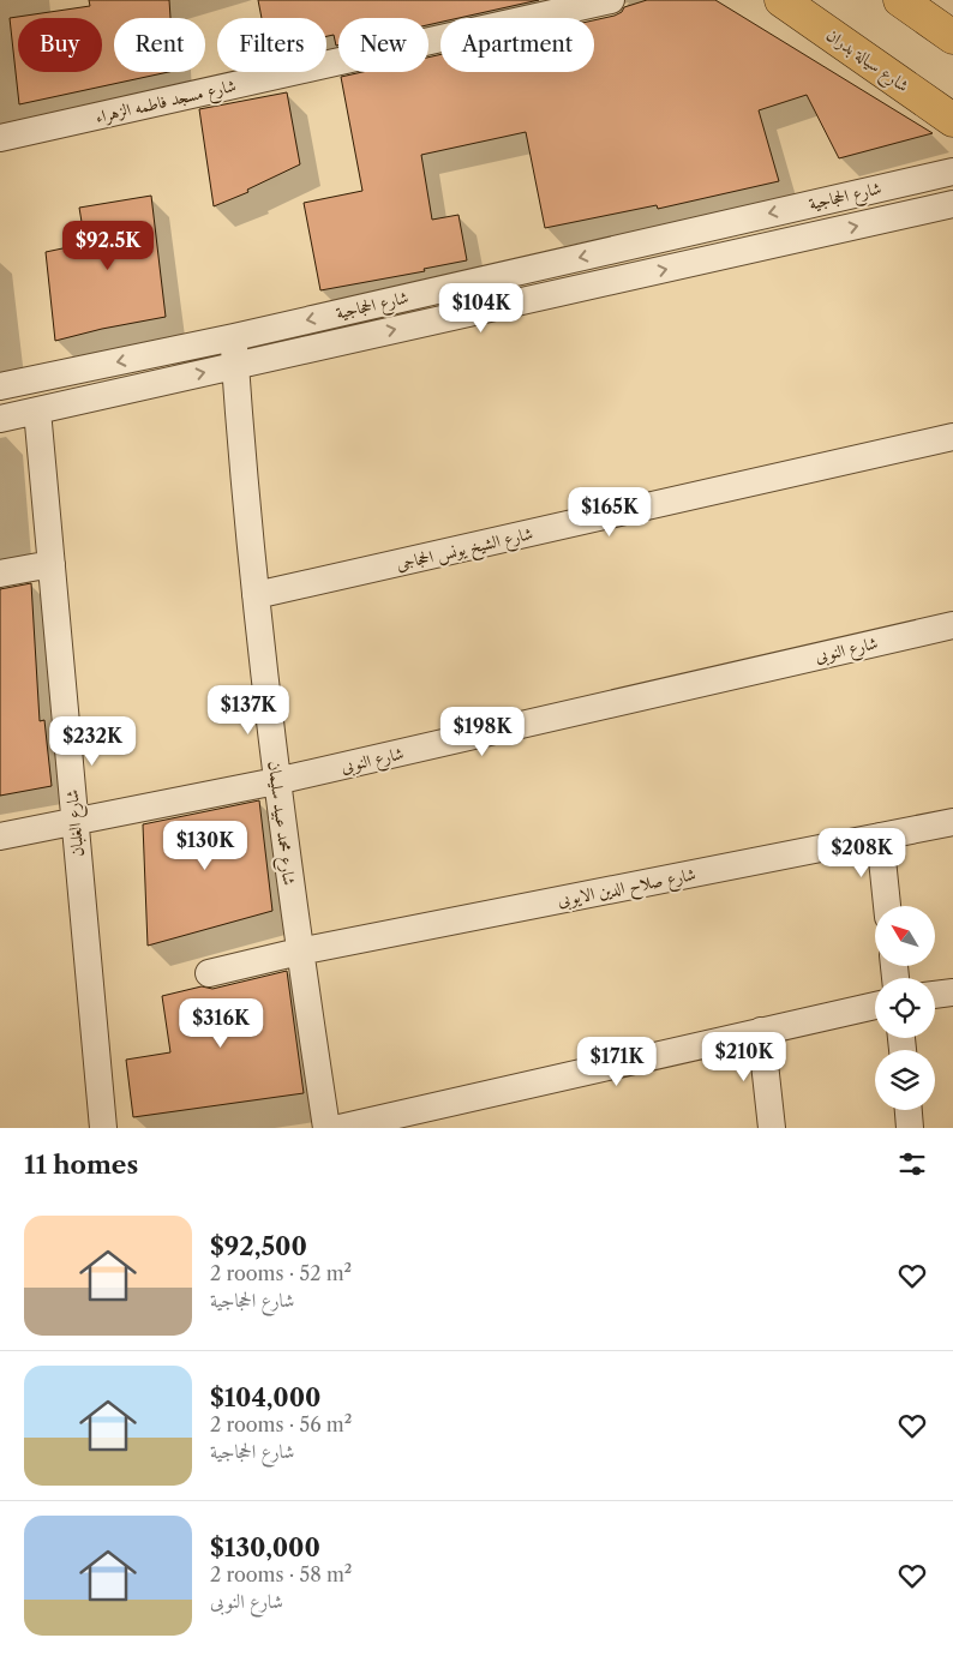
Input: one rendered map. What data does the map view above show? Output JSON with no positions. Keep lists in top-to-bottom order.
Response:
{
  "streets": {
    "main road": ["شارع سيالة بدران"],
    "street": [
      "شارع مسجد فاطمه الزهراء",
      "شارع الحجاجية",
      "شارع الشيخ يونس الحجاجى",
      "شارع النوبى",
      "شارع الغلبان",
      "شارع محمد عبيد سليمان",
      "شارع صلاح الدين الايوبى"
    ]
  },
  "crossings": [
    ["شارع الحجاجية", "شارع الغلبان"],
    ["شارع الحجاجية", "شارع محمد عبيد سليمان"],
    ["شارع الشيخ يونس الحجاجى", "شارع محمد عبيد سليمان"],
    ["شارع النوبى", "شارع الغلبان"],
    ["شارع النوبى", "شارع محمد عبيد سليمان"],
    ["شارع محمد عبيد سليمان", "شارع صلاح الدين الايوبى"]
  ],
  "north": "top left",
  "page": {
    "chip": [
      "Buy",
      "Rent",
      "Filters",
      "New",
      "Apartment"
    ],
    "price": [
      "$92.5K",
      "$104K",
      "$165K",
      "$137K",
      "$198K",
      "$232K",
      "$130K",
      "$208K",
      "$316K",
      "$210K",
      "$171K"
    ],
    "heading": "11 homes",
    "list": [
      {
        "name": "$92,500",
        "note": "2 rooms · 52 m² · شارع الحجاجية"
      },
      {
        "name": "$104,000",
        "note": "2 rooms · 56 m² · شارع الحجاجية"
      },
      {
        "name": "$130,000",
        "note": "2 rooms · 58 m² · شارع النوبى"
      }
    ]
  }
}
